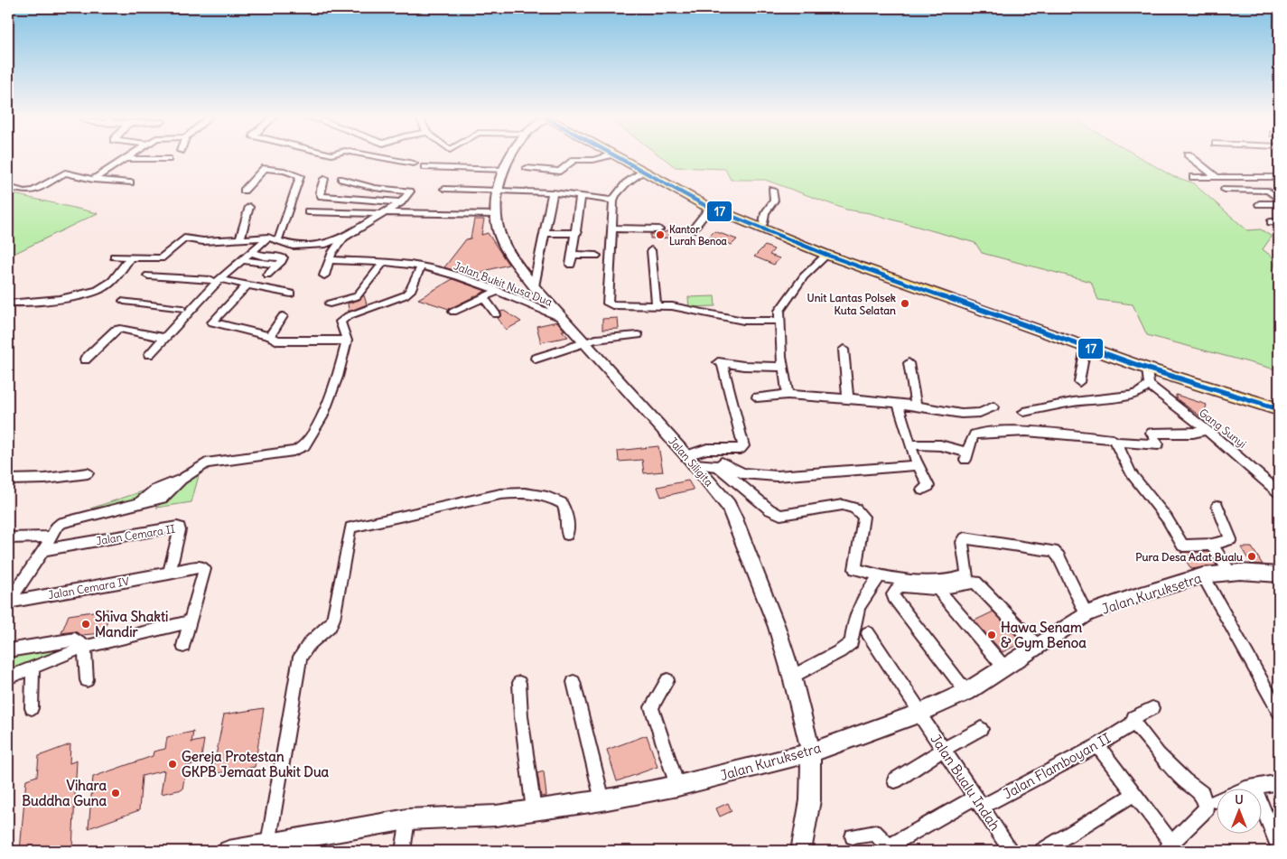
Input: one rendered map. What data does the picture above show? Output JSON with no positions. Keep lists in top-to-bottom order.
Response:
{
  "streets": {
    "main road": ["Jalan Siligita", "Jalan Kuruksetra"],
    "street": [
      "Jalan Bukit Nusa Dua",
      "Gang Sunyi",
      "Jalan Cemara II",
      "Jalan Cemara IV",
      "Jalan Flamboyan II",
      "Jalan Bualu Indah"
    ]
  },
  "crossings": [
    ["Jalan Bukit Nusa Dua", "Jalan Siligita"],
    ["Jalan Siligita", "Jalan Kuruksetra"],
    ["Jalan Cemara II", "Jalan Cemara IV"],
    ["Jalan Kuruksetra", "Jalan Bualu Indah"],
    ["Jalan Flamboyan II", "Jalan Bualu Indah"]
  ],
  "places": [
    "Kantor Lurah Benoa",
    "Unit Lantas Polsek Kuta Selatan",
    "Pura Desa Adat Bualu",
    "Shiva Shakti Mandir",
    "Hawa Senam & Gym Benoa",
    "Gereja Protestan GKPB Jemaat Bukit Dua",
    "Vihara Buddha Guna"
  ],
  "lines": ["transit line 17"],
  "north": "top"
}
